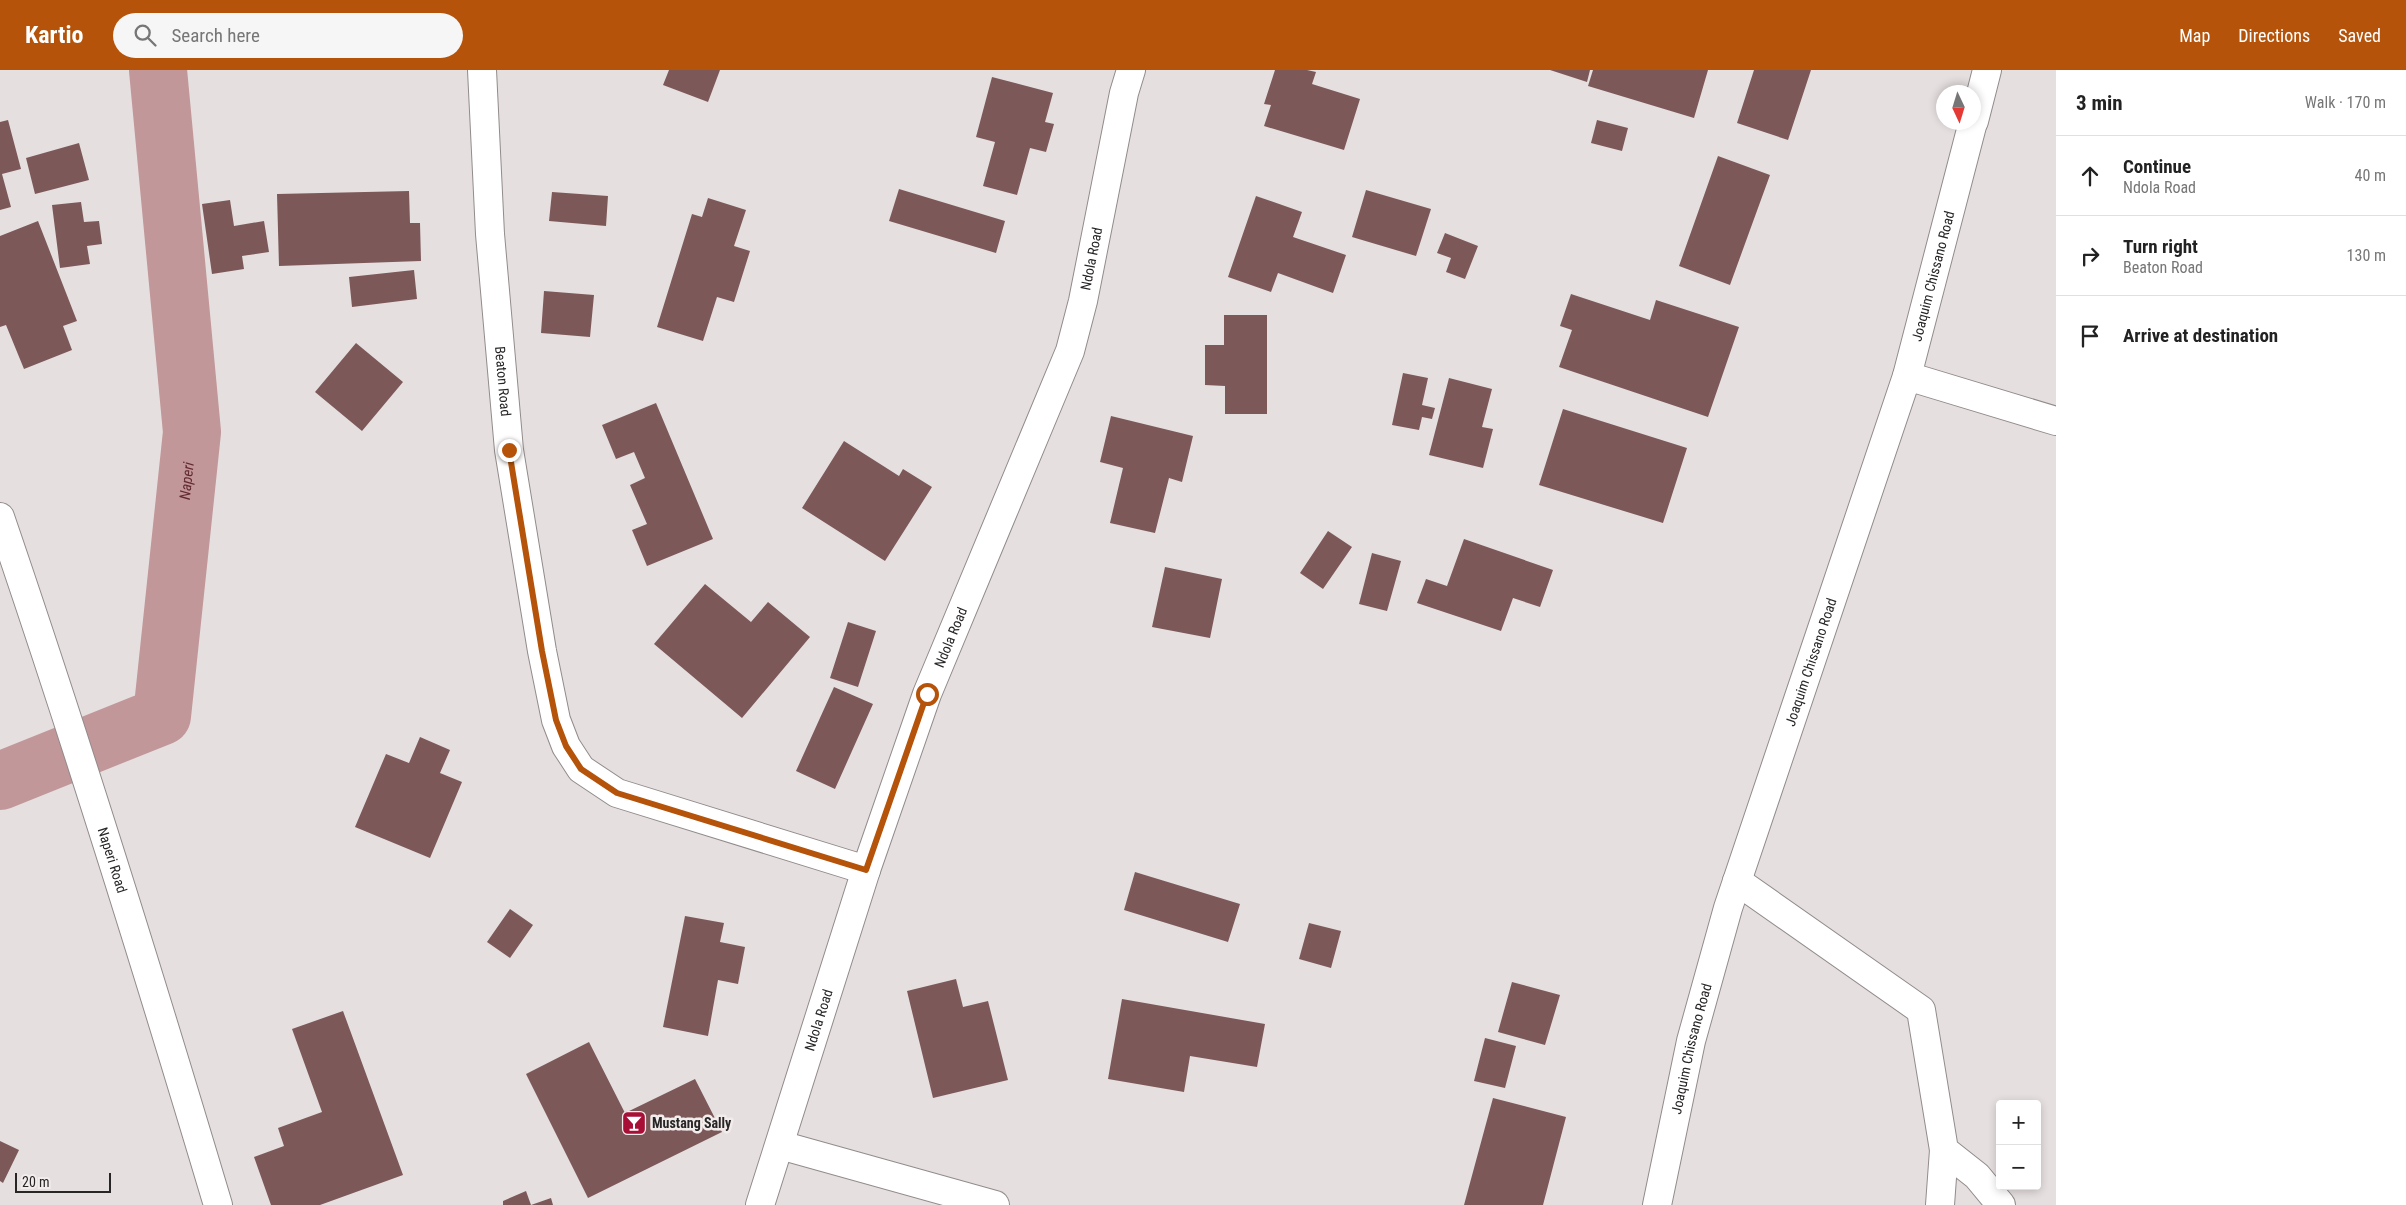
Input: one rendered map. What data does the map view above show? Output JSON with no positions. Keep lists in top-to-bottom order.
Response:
{
  "streets": {
    "main road": [
      "Ndola Road",
      "Joaquim Chissano Road",
      "Beaton Road",
      "Naperi Road"
    ]
  },
  "crossings": [
    ["Ndola Road", "Beaton Road"]
  ],
  "water": ["Naperi"],
  "places": {
    "bar": ["Mustang Sally"]
  },
  "scale_bar": "20 m",
  "north": "bottom",
  "page": {
    "header": "Kartio",
    "search": "Search here",
    "nav": ["Map", "Directions", "Saved"],
    "heading": ["3 min", "Walk · 170 m"],
    "list": [
      ["Continue", "Ndola Road", "40 m"],
      ["Turn right", "Beaton Road", "130 m"],
      "Arrive at destination"
    ],
    "map_buttons": ["+", "−"],
    "scale": "20 m"
  }
}
